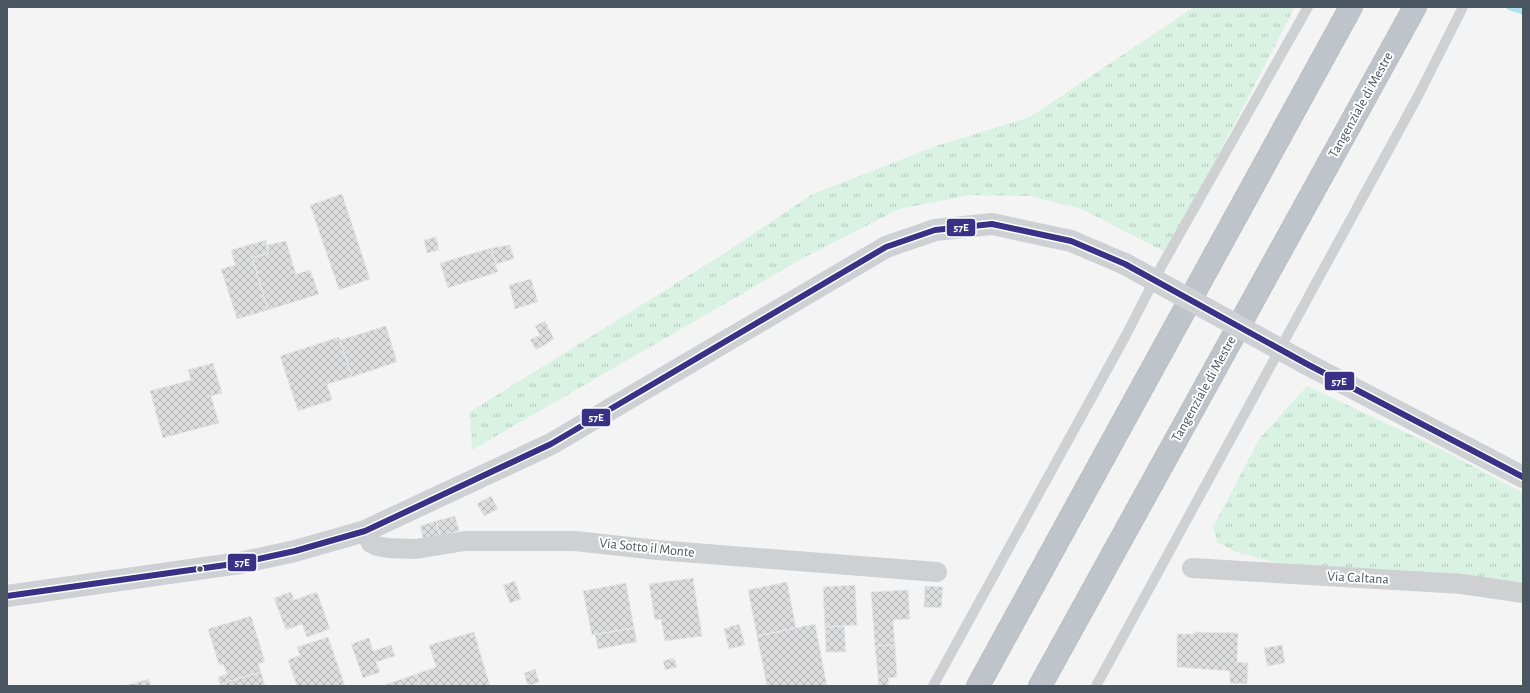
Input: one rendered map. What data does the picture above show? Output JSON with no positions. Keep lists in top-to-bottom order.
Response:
{
  "streets": {
    "highway": ["Tangenziale di Mestre"],
    "street": ["Via Sotto il Monte", "Via Caltana"]
  },
  "lines": ["transit line 57E"]
}
